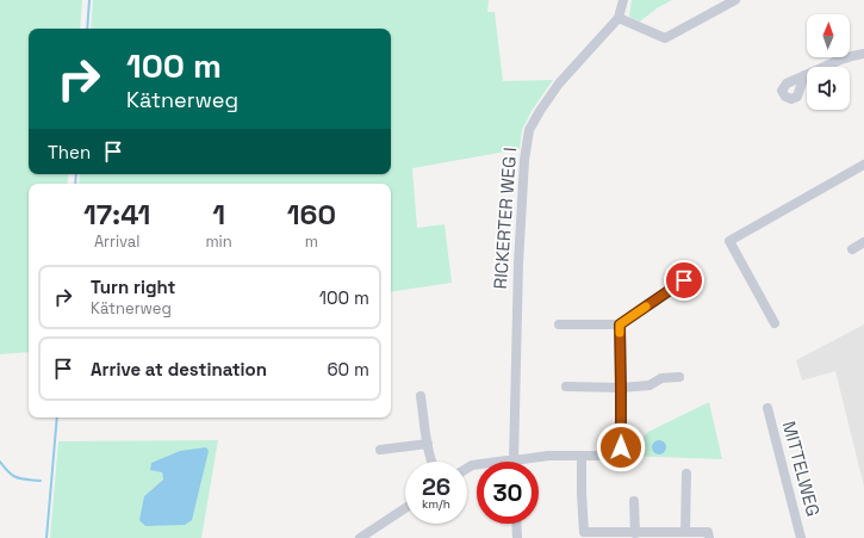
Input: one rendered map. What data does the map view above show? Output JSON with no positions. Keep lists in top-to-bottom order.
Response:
{
  "streets": {
    "street": ["RICKERTER WEG I", "MITTELWEG"]
  },
  "north": "top",
  "page": {
    "turn": ["100 m", "Kätnerweg"],
    "then": "Then",
    "eta": [
      "17:41",
      "Arrival",
      "1",
      "min",
      "160",
      "m"
    ],
    "list": [
      {
        "name": "Turn right",
        "note": "Kätnerweg",
        "value": "100 m"
      },
      {
        "name": "Arrive at destination",
        "value": "60 m"
      }
    ],
    "speed": "26 km/h",
    "limit": "30"
  }
}
